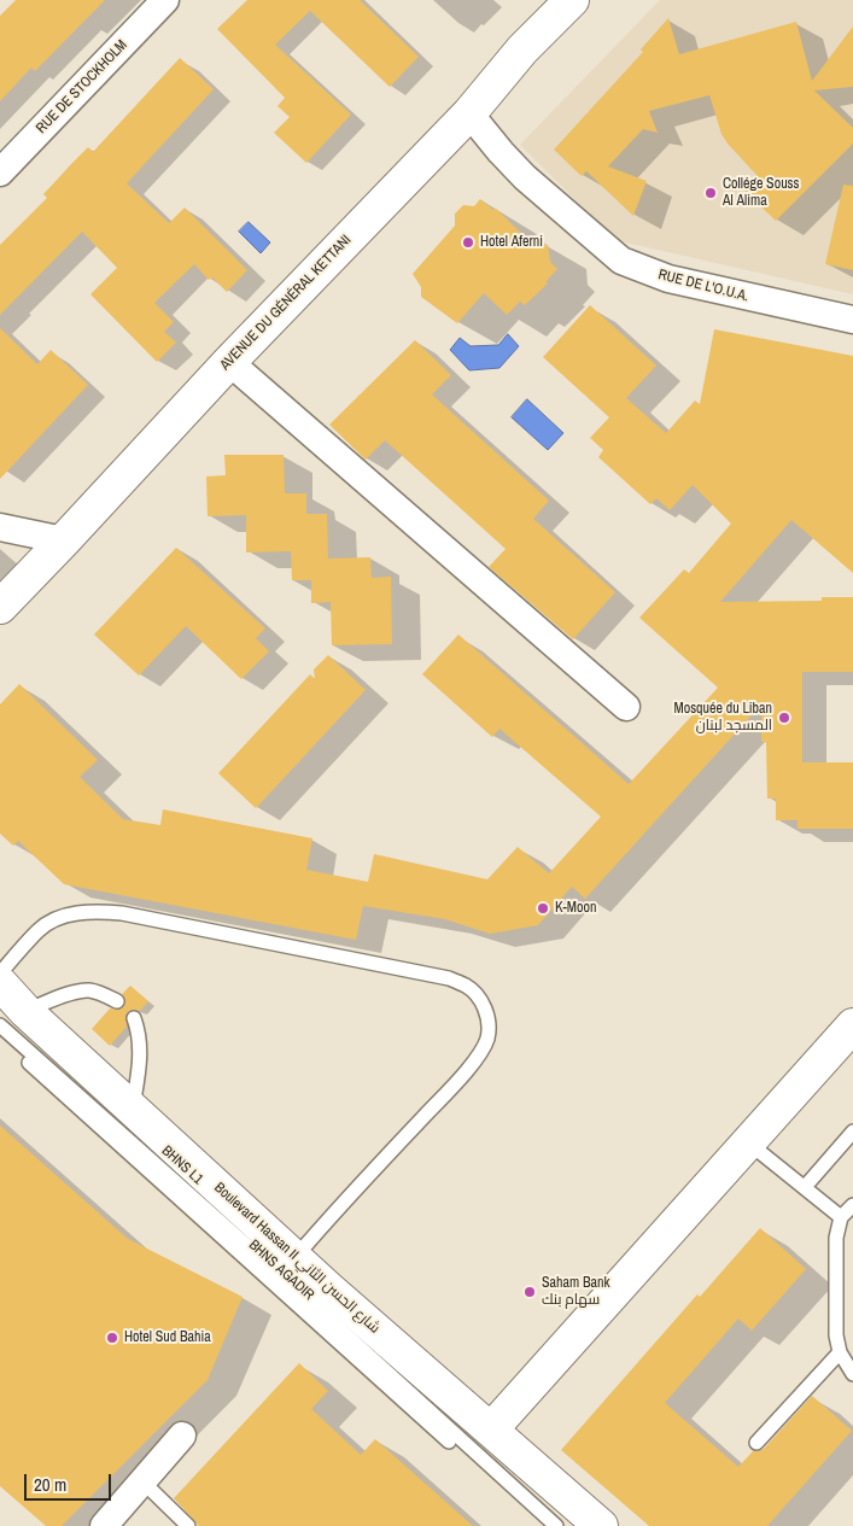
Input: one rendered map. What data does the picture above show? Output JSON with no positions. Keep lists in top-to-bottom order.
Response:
{
  "streets": {
    "street": [
      "RUE DE STOCKHOLM",
      "RUE DE L'O.U.A.",
      "AVENUE DU GÉNÉRAL KETTANI",
      "Boulevard Hassan II شارع الحسن الثاني"
    ],
    "lane": ["BHNS L1", "BHNS AGADIR"]
  },
  "crossings": [
    ["RUE DE L'O.U.A.", "AVENUE DU GÉNÉRAL KETTANI"],
    ["BHNS L1", "Boulevard Hassan II شارع الحسن الثاني"]
  ],
  "places": [
    "Collége Souss Al Alima",
    "Hotel Aferni",
    "Mosquée du Liban المسجد لبنان",
    "K-Moon",
    "Saham Bank سهام بنك",
    "Hotel Sud Bahia"
  ],
  "scale_bar": "20 m"
}
